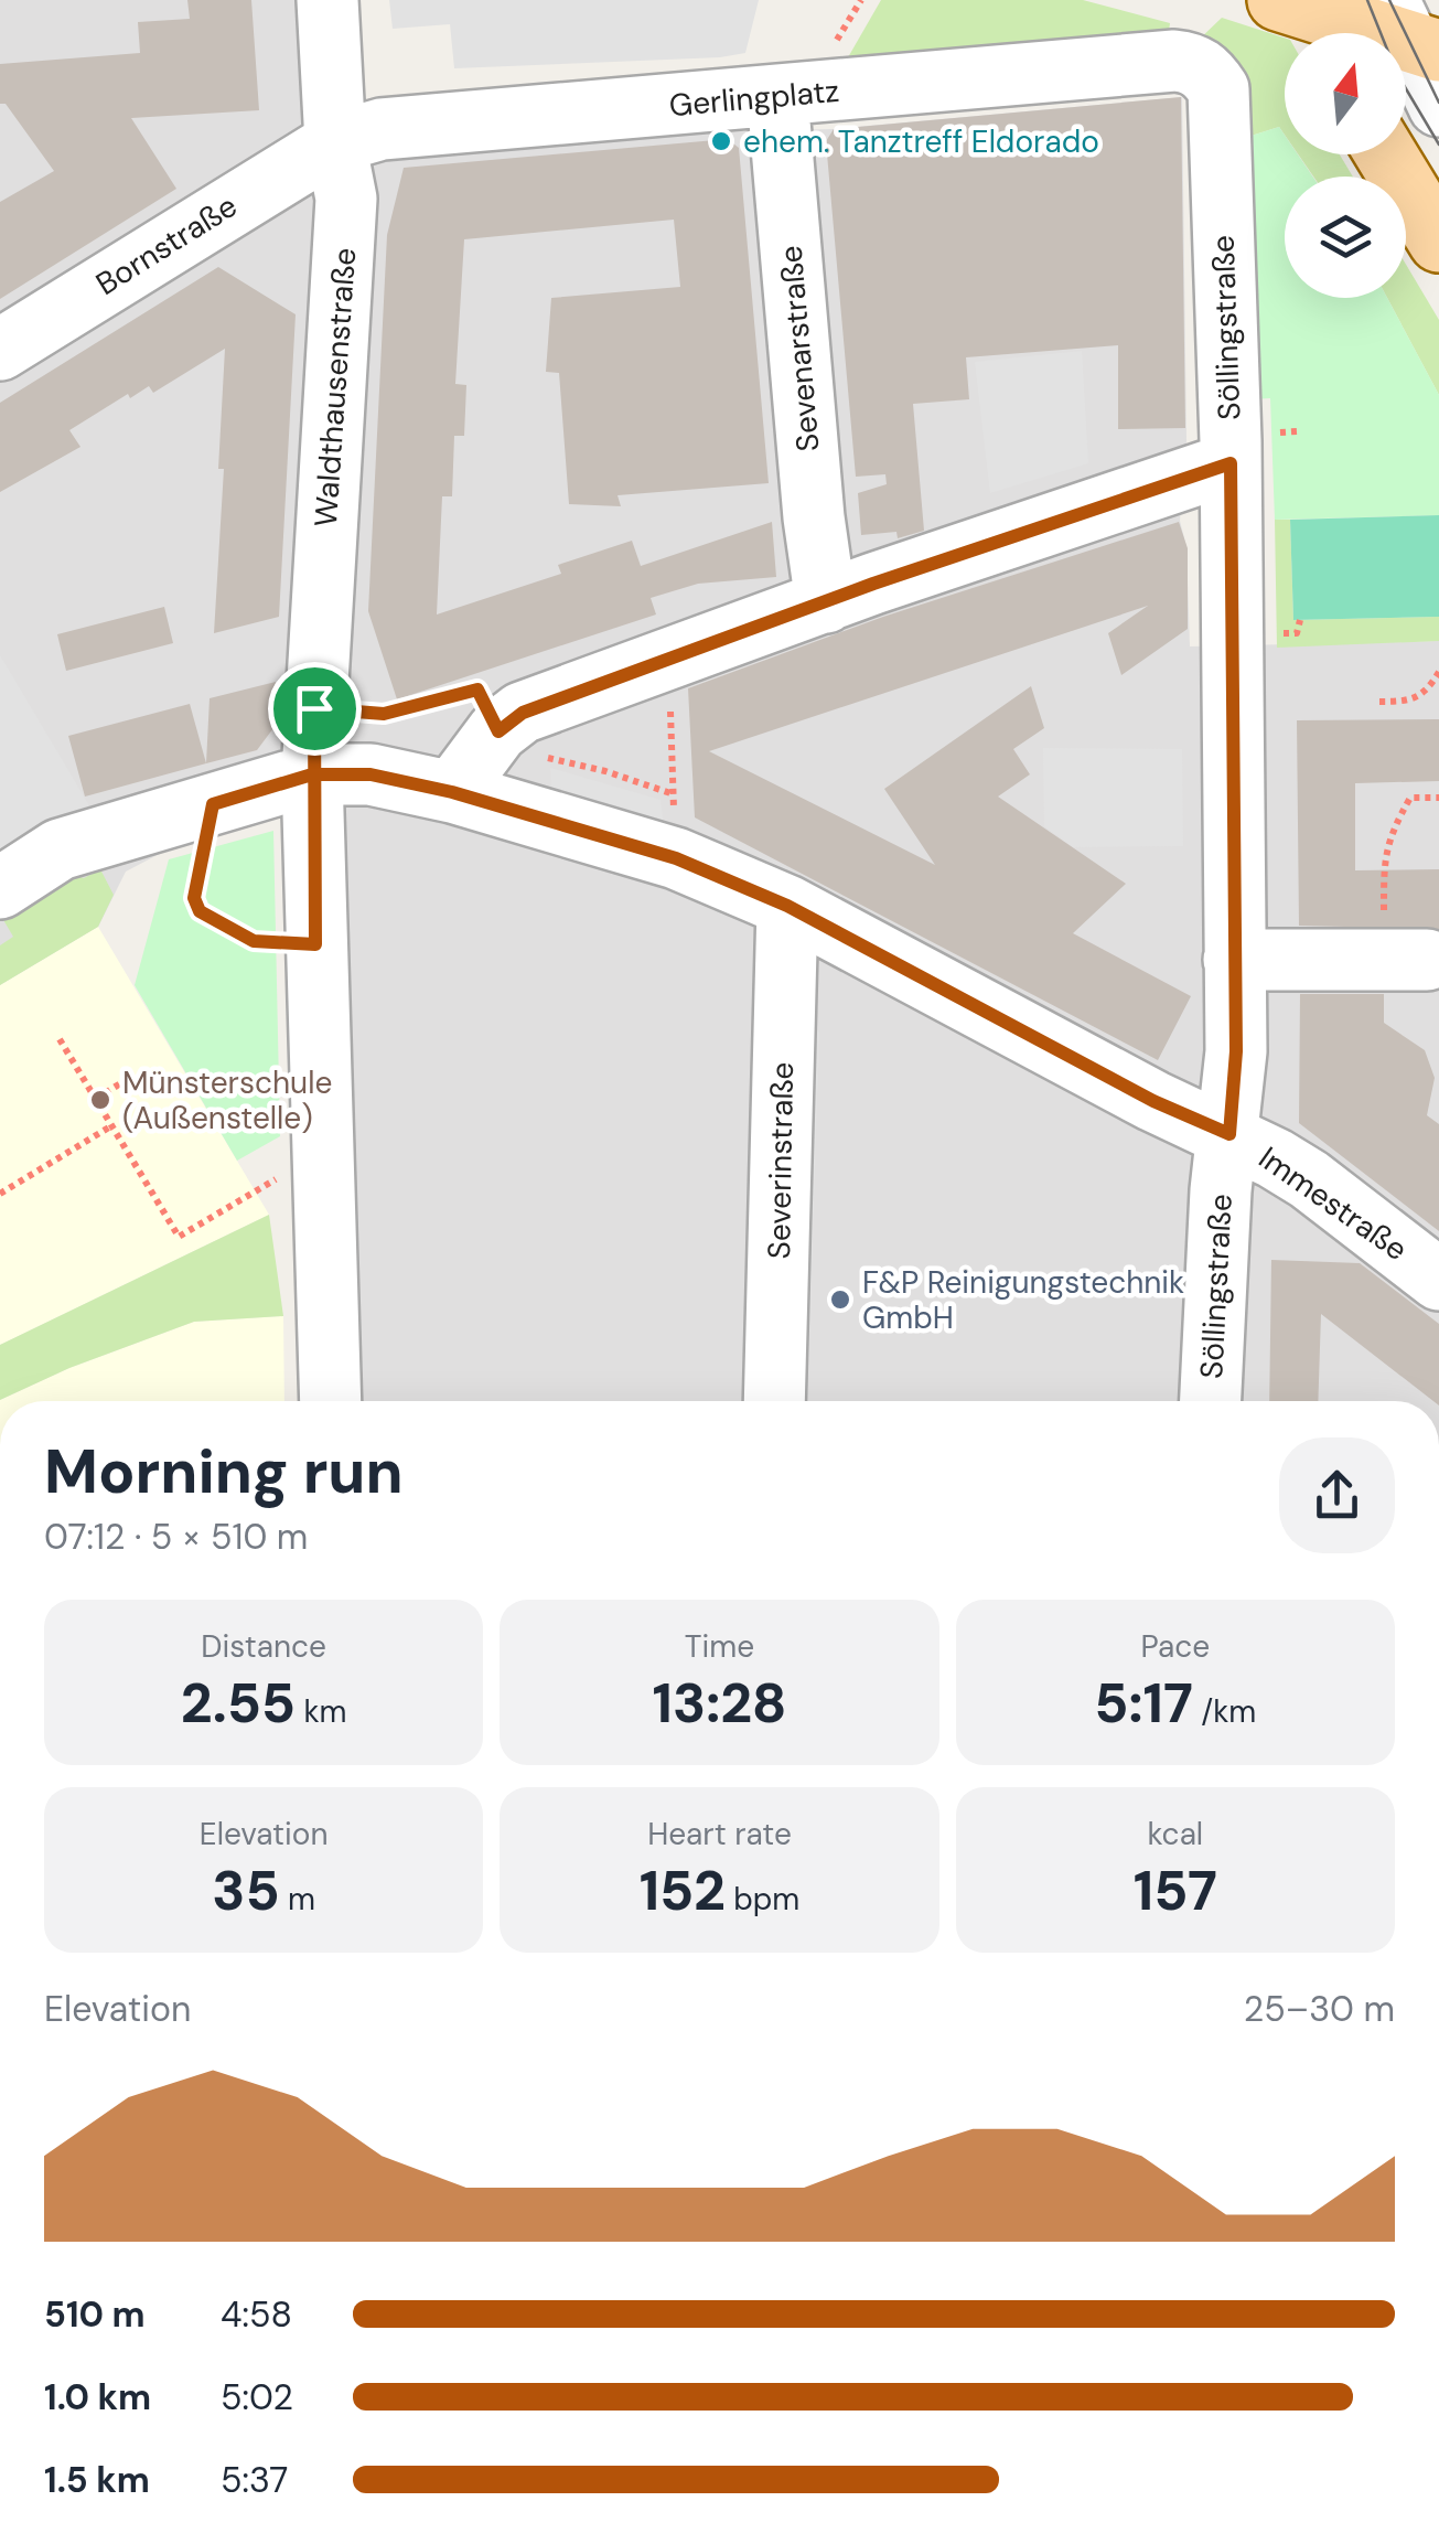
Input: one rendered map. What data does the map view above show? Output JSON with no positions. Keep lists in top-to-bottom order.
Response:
{
  "streets": {
    "street": [
      "Gerlingplatz",
      "Bornstraße",
      "Söllingstraße",
      "Sevenarstraße",
      "Waldthausenstraße",
      "Severinstraße",
      "Immestraße"
    ]
  },
  "crossings": [
    ["Gerlingplatz", "Bornstraße"],
    ["Gerlingplatz", "Söllingstraße"],
    ["Gerlingplatz", "Sevenarstraße"],
    ["Gerlingplatz", "Waldthausenstraße"],
    ["Bornstraße", "Waldthausenstraße"],
    ["Söllingstraße", "Immestraße"],
    ["Waldthausenstraße", "Immestraße"],
    ["Severinstraße", "Immestraße"]
  ],
  "places": ["ehem. Tanztreff Eldorado", "Münsterschule (Außenstelle)", "F&P Reinigungstechnik GmbH"],
  "north": "top",
  "page": {
    "heading": ["Morning run", "07:12 · 5 × 510 m"],
    "stats": [
      ["Distance", "2.55 km"],
      ["Time", "13:28"],
      ["Pace", "5:17 /km"],
      ["Elevation", "35 m"],
      ["Heart rate", "152 bpm"],
      ["kcal", "157"]
    ],
    "chart": ["Elevation", "25–30 m"],
    "list": [
      {
        "name": "510 m",
        "note": "4:58"
      },
      {
        "name": "1.0 km",
        "note": "5:02"
      },
      {
        "name": "1.5 km",
        "note": "5:37"
      }
    ]
  }
}
